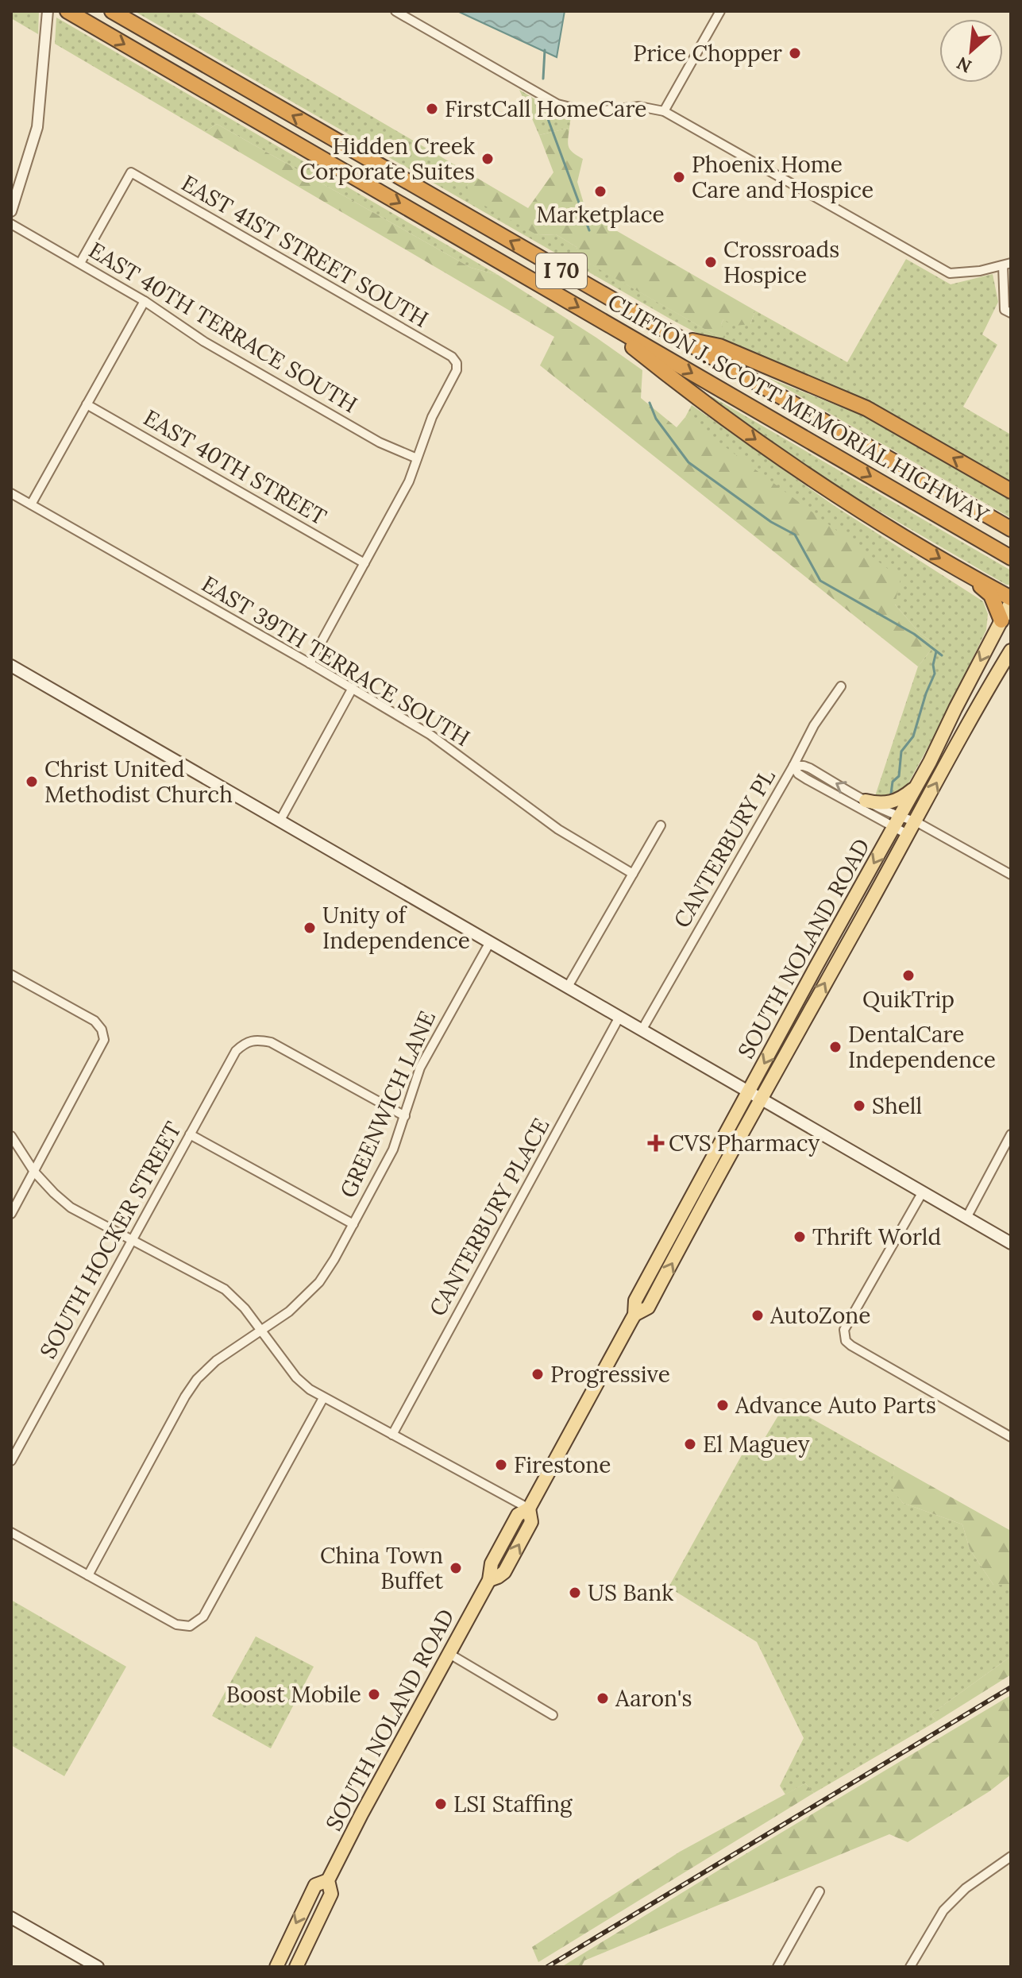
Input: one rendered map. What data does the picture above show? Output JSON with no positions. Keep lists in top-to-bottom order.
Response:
{
  "streets": {
    "highway": ["I 70", "CLIFTON J. SCOTT MEMORIAL HIGHWAY"],
    "main road": ["SOUTH NOLAND ROAD"],
    "street": [
      "EAST 41ST STREET SOUTH",
      "EAST 40TH TERRACE SOUTH",
      "EAST 40TH STREET",
      "EAST 39TH TERRACE SOUTH",
      "CANTERBURY PL",
      "GREENWICH LANE",
      "CANTERBURY PLACE",
      "SOUTH HOCKER STREET"
    ]
  },
  "crossings": [
    ["EAST 41ST STREET SOUTH", "EAST 40TH TERRACE SOUTH"],
    ["GREENWICH LANE", "SOUTH HOCKER STREET"]
  ],
  "places": {
    "other": [
      "Price Chopper",
      "FirstCall HomeCare",
      "Hidden Creek Corporate Suites",
      "Phoenix Home Care and Hospice",
      "Marketplace",
      "Crossroads Hospice",
      "Christ United Methodist Church",
      "Unity of Independence",
      "QuikTrip",
      "DentalCare Independence",
      "Shell",
      "Thrift World",
      "AutoZone",
      "Progressive",
      "Advance Auto Parts",
      "El Maguey",
      "Firestone",
      "China Town Buffet",
      "US Bank",
      "Boost Mobile",
      "Aaron's",
      "LSI Staffing"
    ],
    "health": ["CVS Pharmacy"]
  },
  "north": "bottom left"
}
